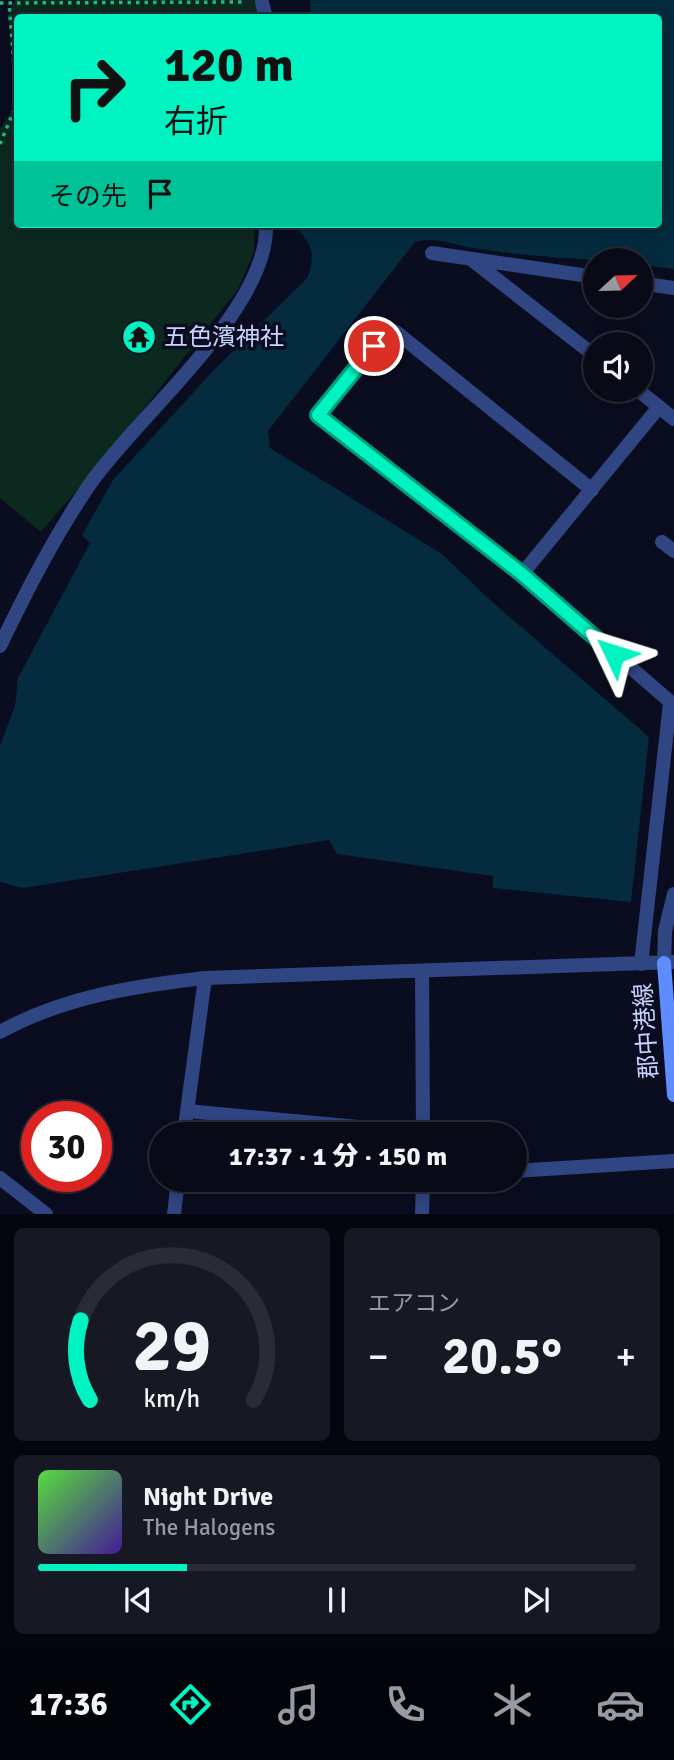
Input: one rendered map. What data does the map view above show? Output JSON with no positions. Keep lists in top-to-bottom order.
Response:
{
  "streets": {
    "main road": ["郡中港線"]
  },
  "places": {
    "temple": ["五色濱神社"]
  },
  "north": "right",
  "page": {
    "turn": ["120 m", "右折"],
    "then": "その先",
    "limit": "30",
    "trip": "17:37 · 1 分 · 150 m",
    "tile": "エアコン",
    "heat": ["−", "20.5°", "+"],
    "song": ["Night Drive", "The Halogens"],
    "tabs": "17:36",
    "gauge": ["29", "km/h"]
  }
}
